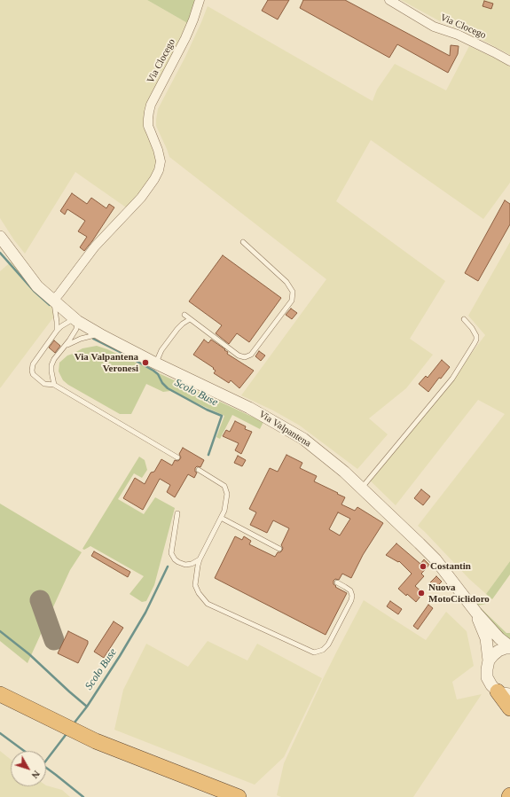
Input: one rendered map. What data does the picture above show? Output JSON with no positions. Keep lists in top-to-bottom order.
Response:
{
  "streets": {
    "street": ["Via Clocego", "Via Valpantena"]
  },
  "crossings": [
    ["Via Clocego", "Via Valpantena"]
  ],
  "water": ["Scolo Buse"],
  "places": ["Via Valpantena Veronesi", "Costantin", "Nuova MotoCiclidoro"],
  "north": "bottom right"
}
